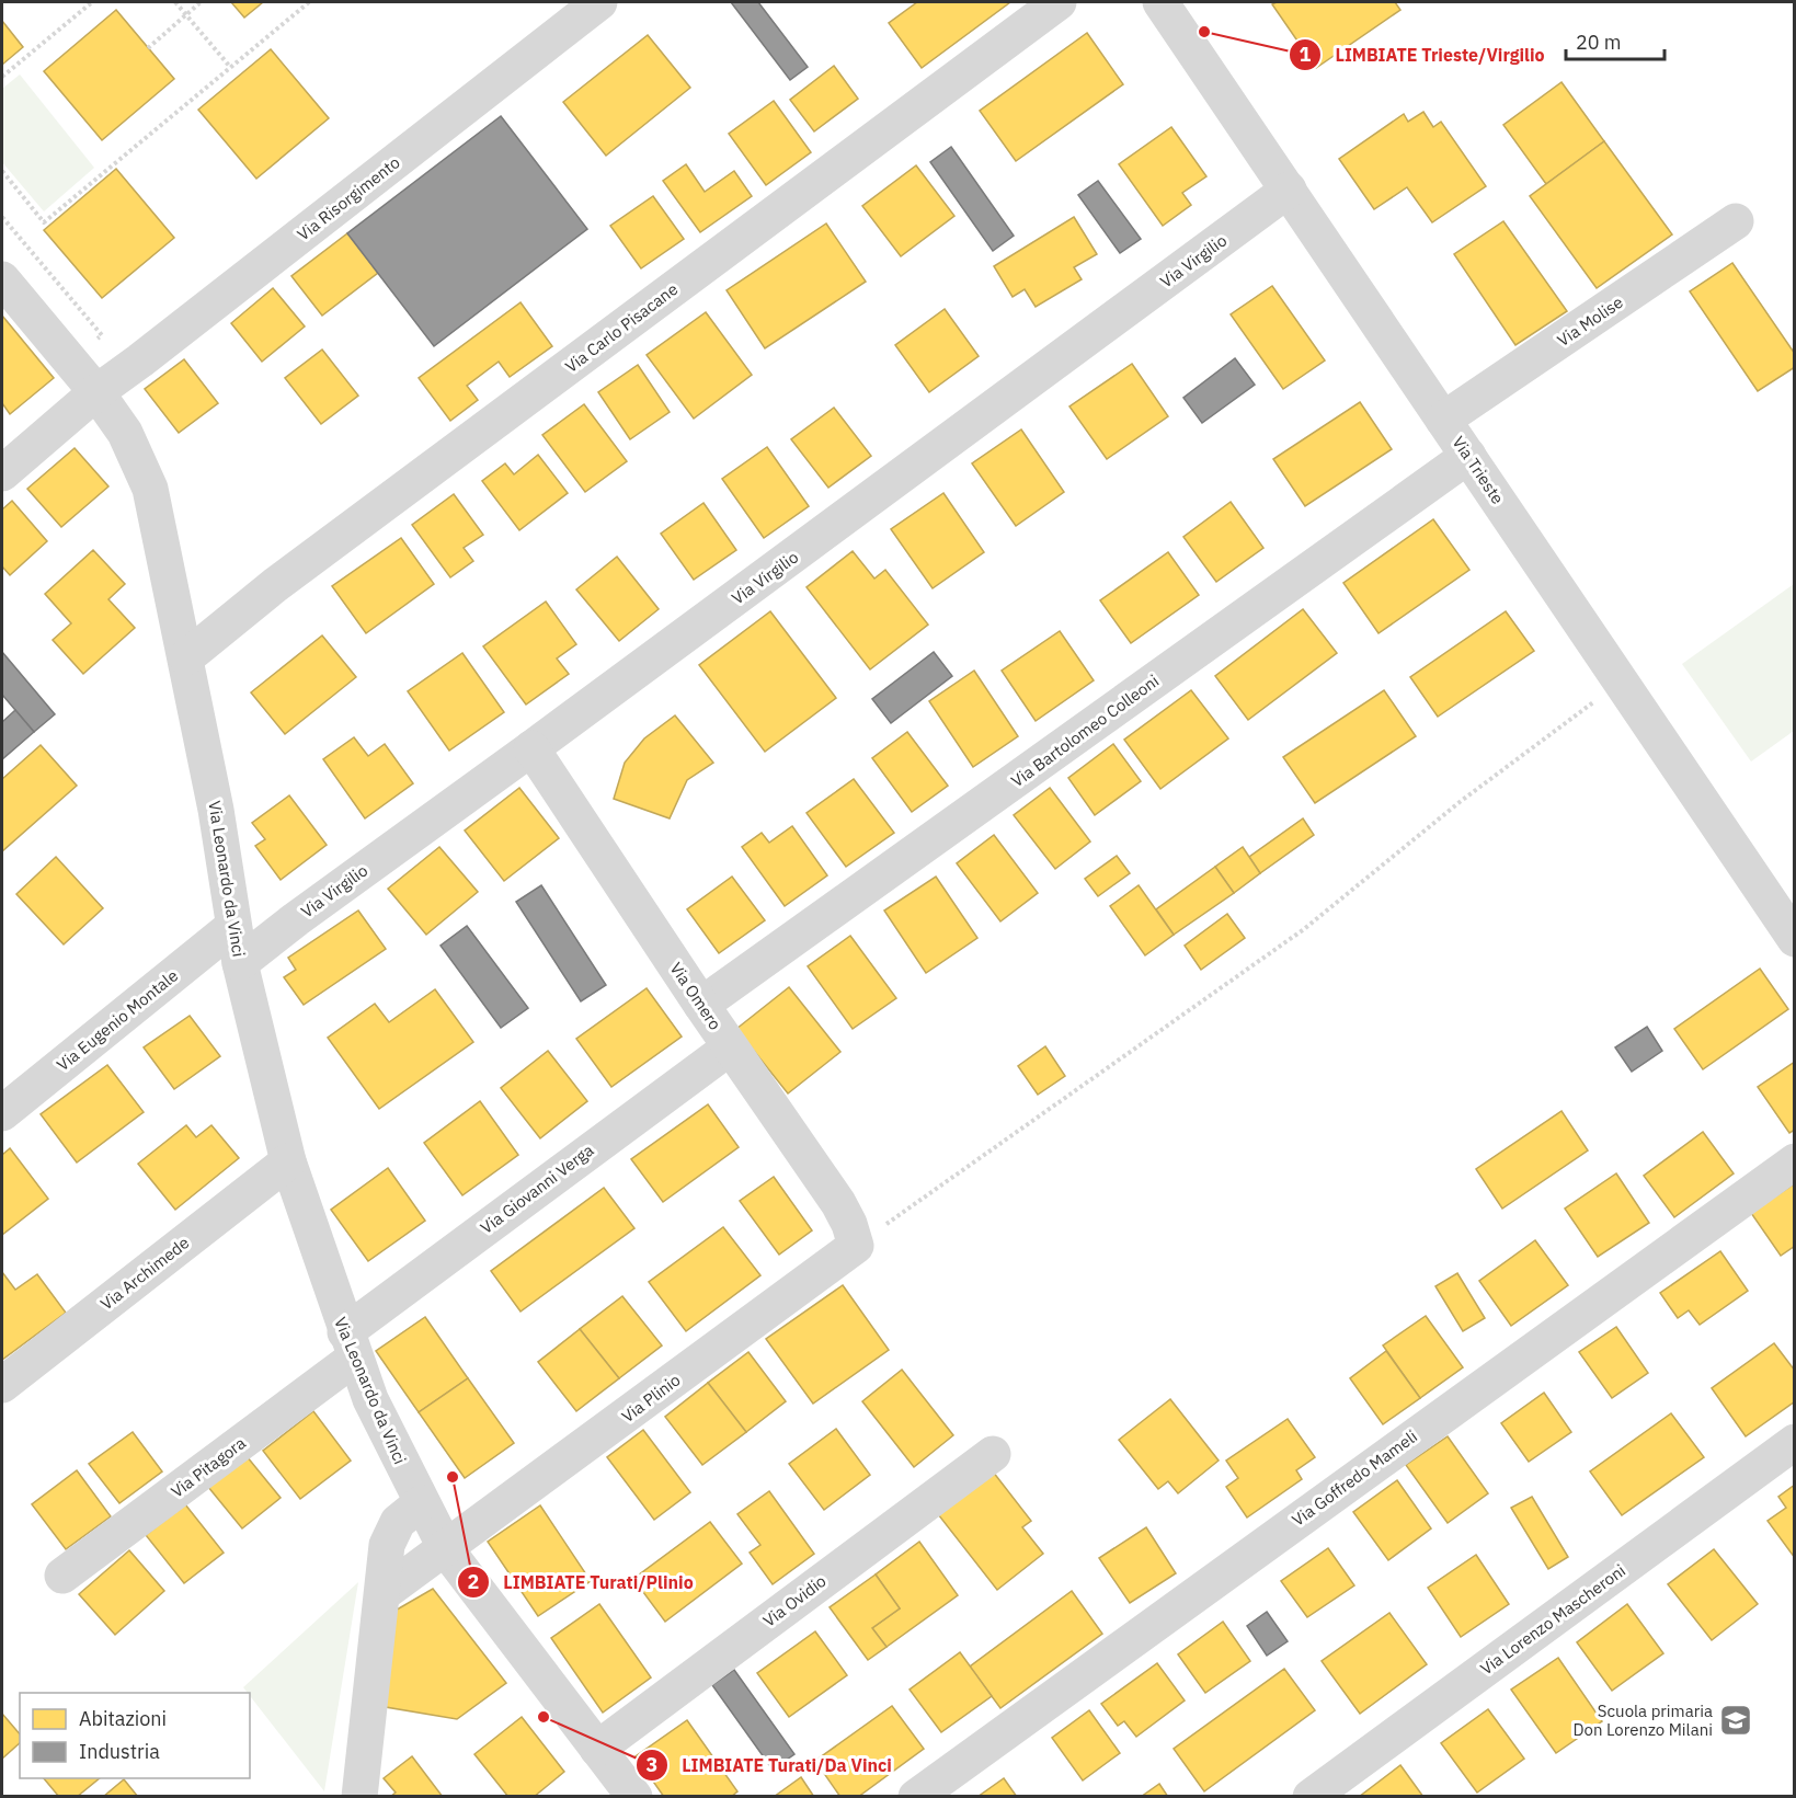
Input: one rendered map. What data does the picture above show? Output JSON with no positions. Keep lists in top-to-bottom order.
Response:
{
  "streets": {
    "street": [
      "Via Risorgimento",
      "Via Virgilio",
      "Via Molise",
      "Via Carlo Pisacane",
      "Via Trieste",
      "Via Bartolomeo Colleoni",
      "Via Leonardo da Vinci",
      "Via Omero",
      "Via Eugenio Montale",
      "Via Giovanni Verga",
      "Via Archimede",
      "Via Plinio",
      "Via Pitagora",
      "Via Goffredo Mameli",
      "Via Ovidio",
      "Via Lorenzo Mascheroni"
    ]
  },
  "crossings": [
    ["Via Risorgimento", "Via Leonardo da Vinci"],
    ["Via Virgilio", "Via Trieste"],
    ["Via Virgilio", "Via Leonardo da Vinci"],
    ["Via Virgilio", "Via Omero"],
    ["Via Molise", "Via Trieste"],
    ["Via Carlo Pisacane", "Via Leonardo da Vinci"],
    ["Via Trieste", "Via Bartolomeo Colleoni"],
    ["Via Bartolomeo Colleoni", "Via Omero"],
    ["Via Leonardo da Vinci", "Via Eugenio Montale"],
    ["Via Leonardo da Vinci", "Via Giovanni Verga"],
    ["Via Leonardo da Vinci", "Via Archimede"],
    ["Via Leonardo da Vinci", "Via Plinio"],
    ["Via Leonardo da Vinci", "Via Pitagora"],
    ["Via Leonardo da Vinci", "Via Ovidio"],
    ["Via Omero", "Via Giovanni Verga"],
    ["Via Omero", "Via Plinio"],
    ["Via Giovanni Verga", "Via Pitagora"]
  ],
  "places": {
    "other": ["LIMBIATE Trieste/Virgilio", "LIMBIATE Turati/Plinio", "LIMBIATE Turati/Da Vinci"],
    "school or university": ["Scuola primaria Don Lorenzo Milani"]
  },
  "legend": ["Abitazioni", "Industria"],
  "scale_bar": "20 m"
}
